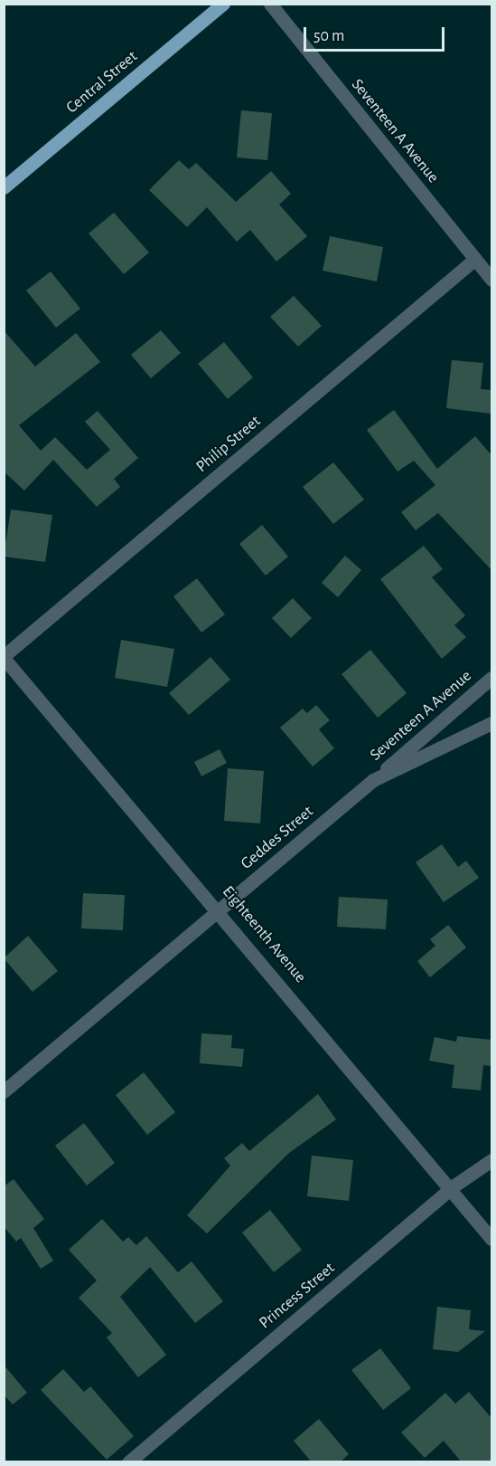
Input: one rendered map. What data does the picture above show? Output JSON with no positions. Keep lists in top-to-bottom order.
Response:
{
  "streets": {
    "main road": ["Central Street"],
    "street": [
      "Seventeen A Avenue",
      "Philip Street",
      "Geddes Street",
      "Eighteenth Avenue",
      "Princess Street"
    ]
  },
  "crossings": [
    ["Seventeen A Avenue", "Philip Street"],
    ["Seventeen A Avenue", "Geddes Street"],
    ["Philip Street", "Eighteenth Avenue"],
    ["Geddes Street", "Eighteenth Avenue"],
    ["Eighteenth Avenue", "Princess Street"]
  ],
  "scale_bar": "50 m"
}
